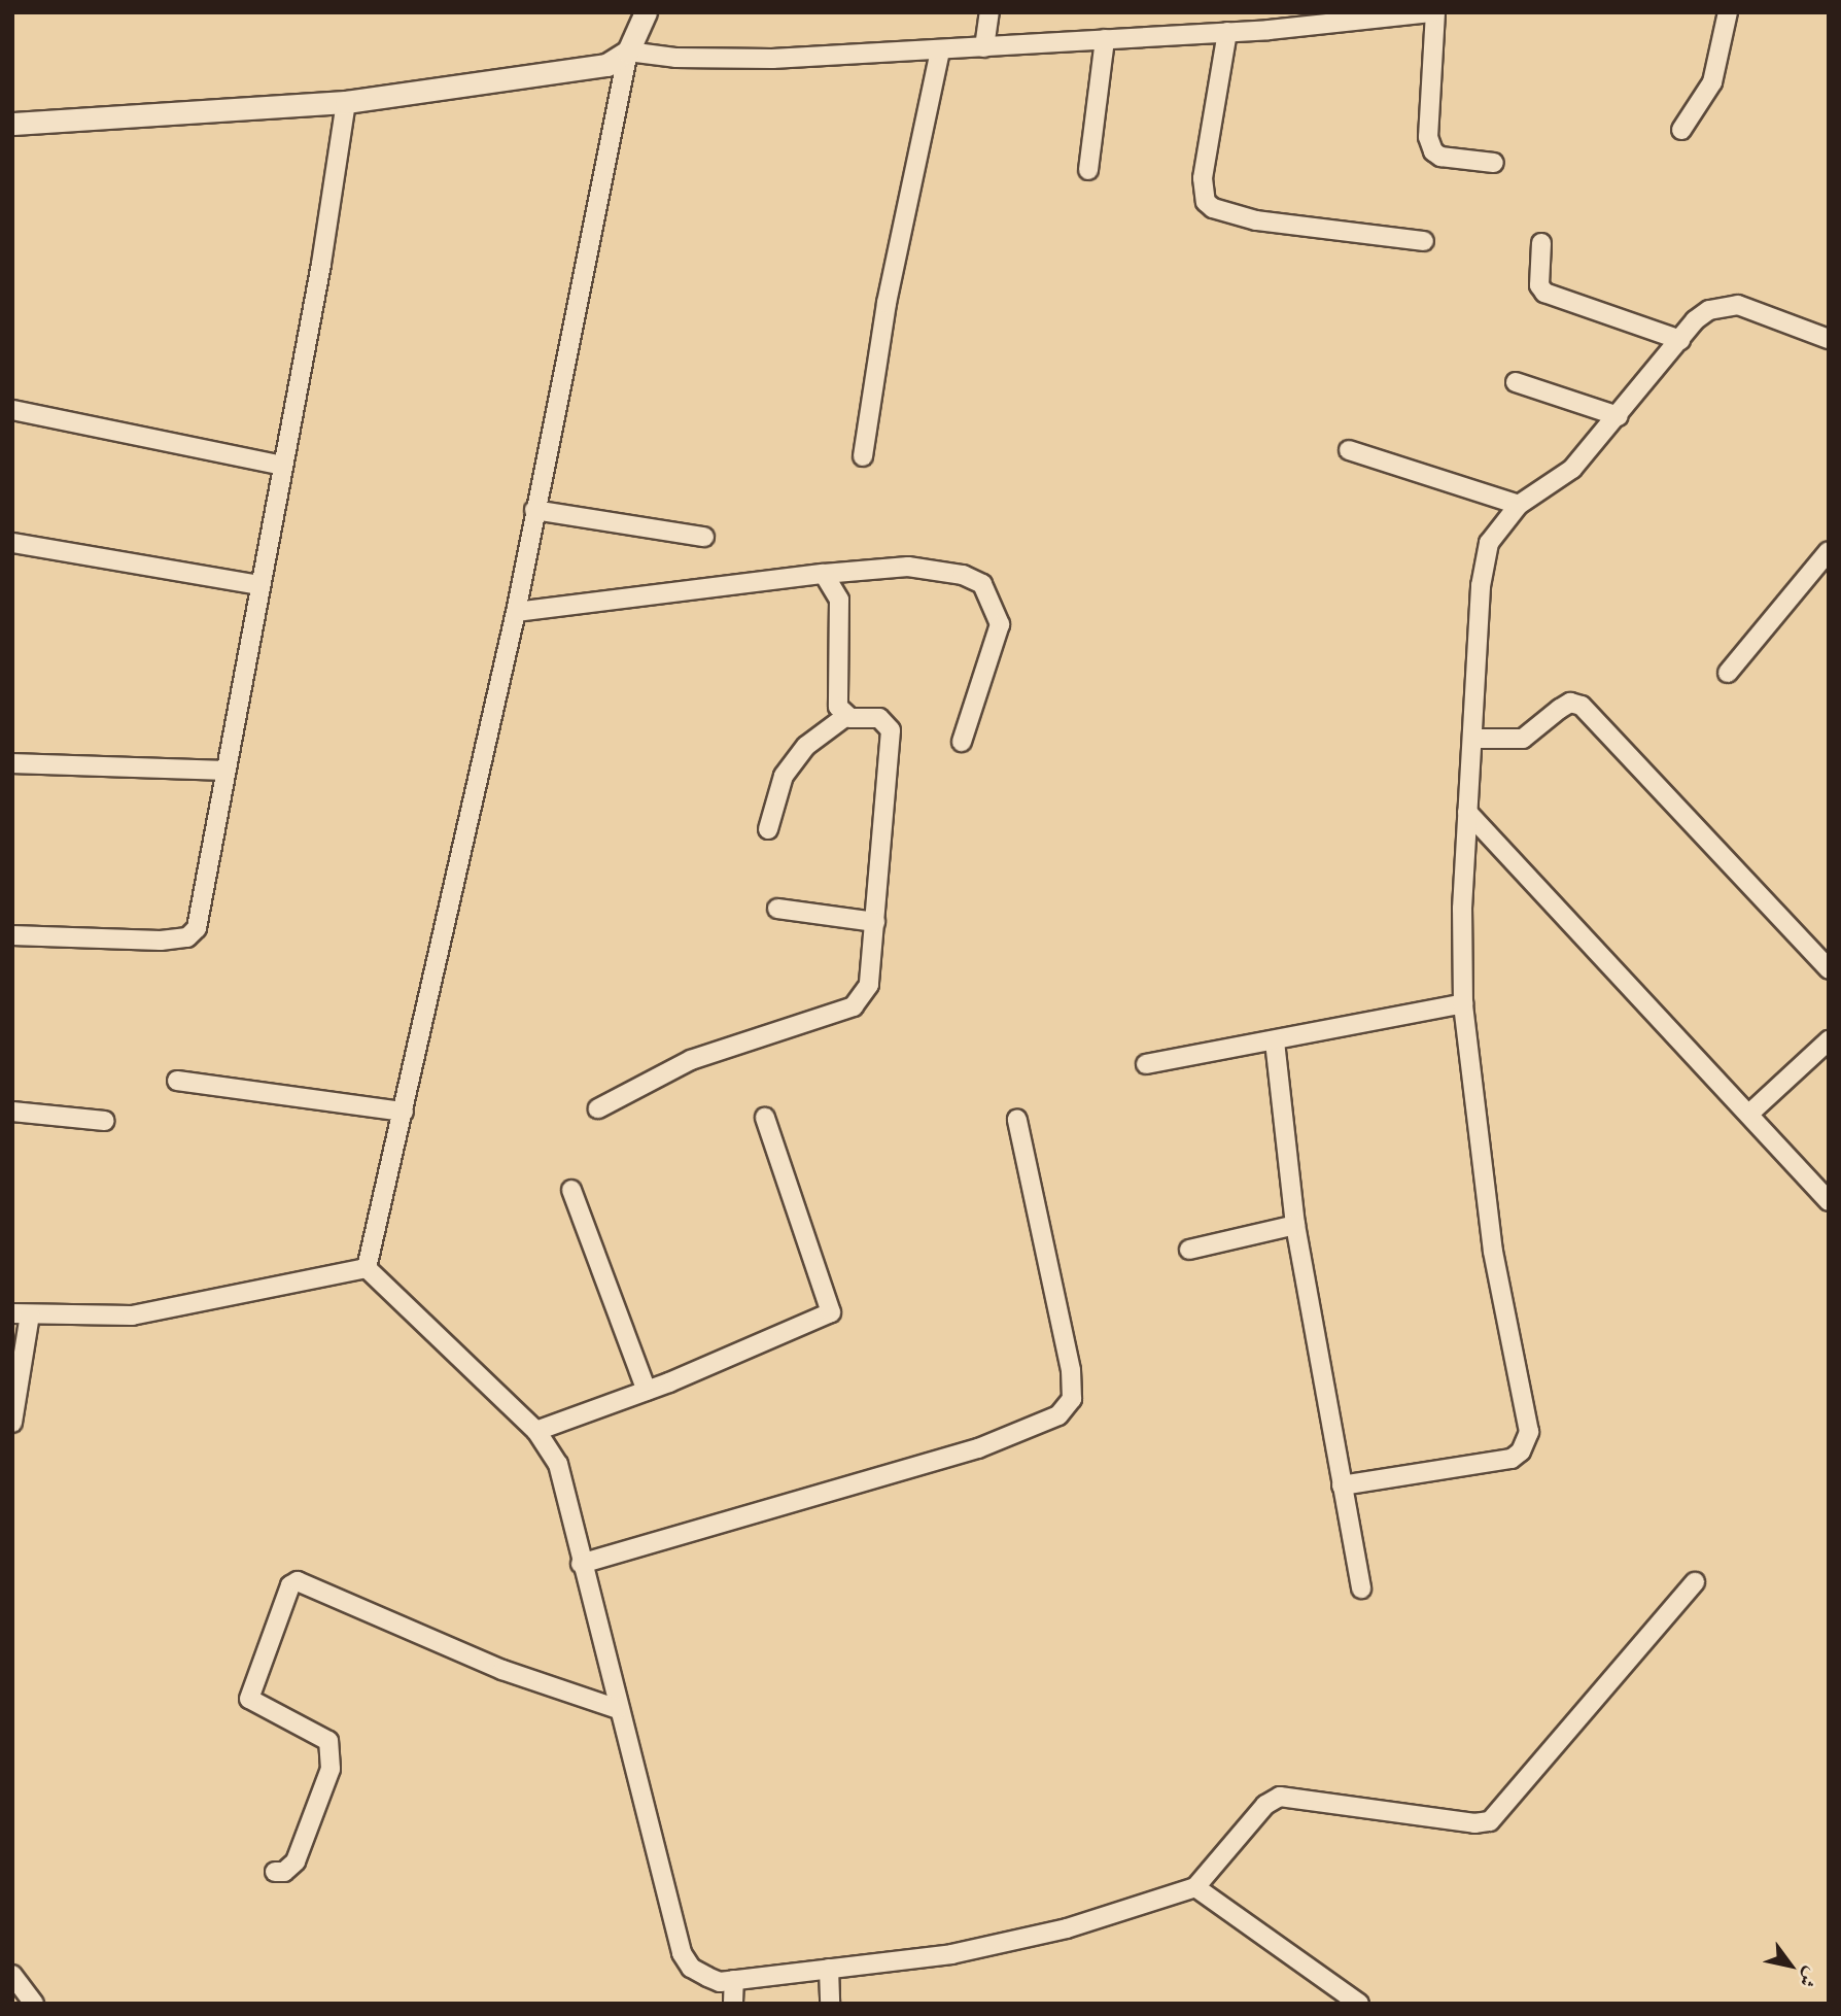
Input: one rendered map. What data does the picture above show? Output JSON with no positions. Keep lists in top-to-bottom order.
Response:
{
  "north": "bottom right"
}
